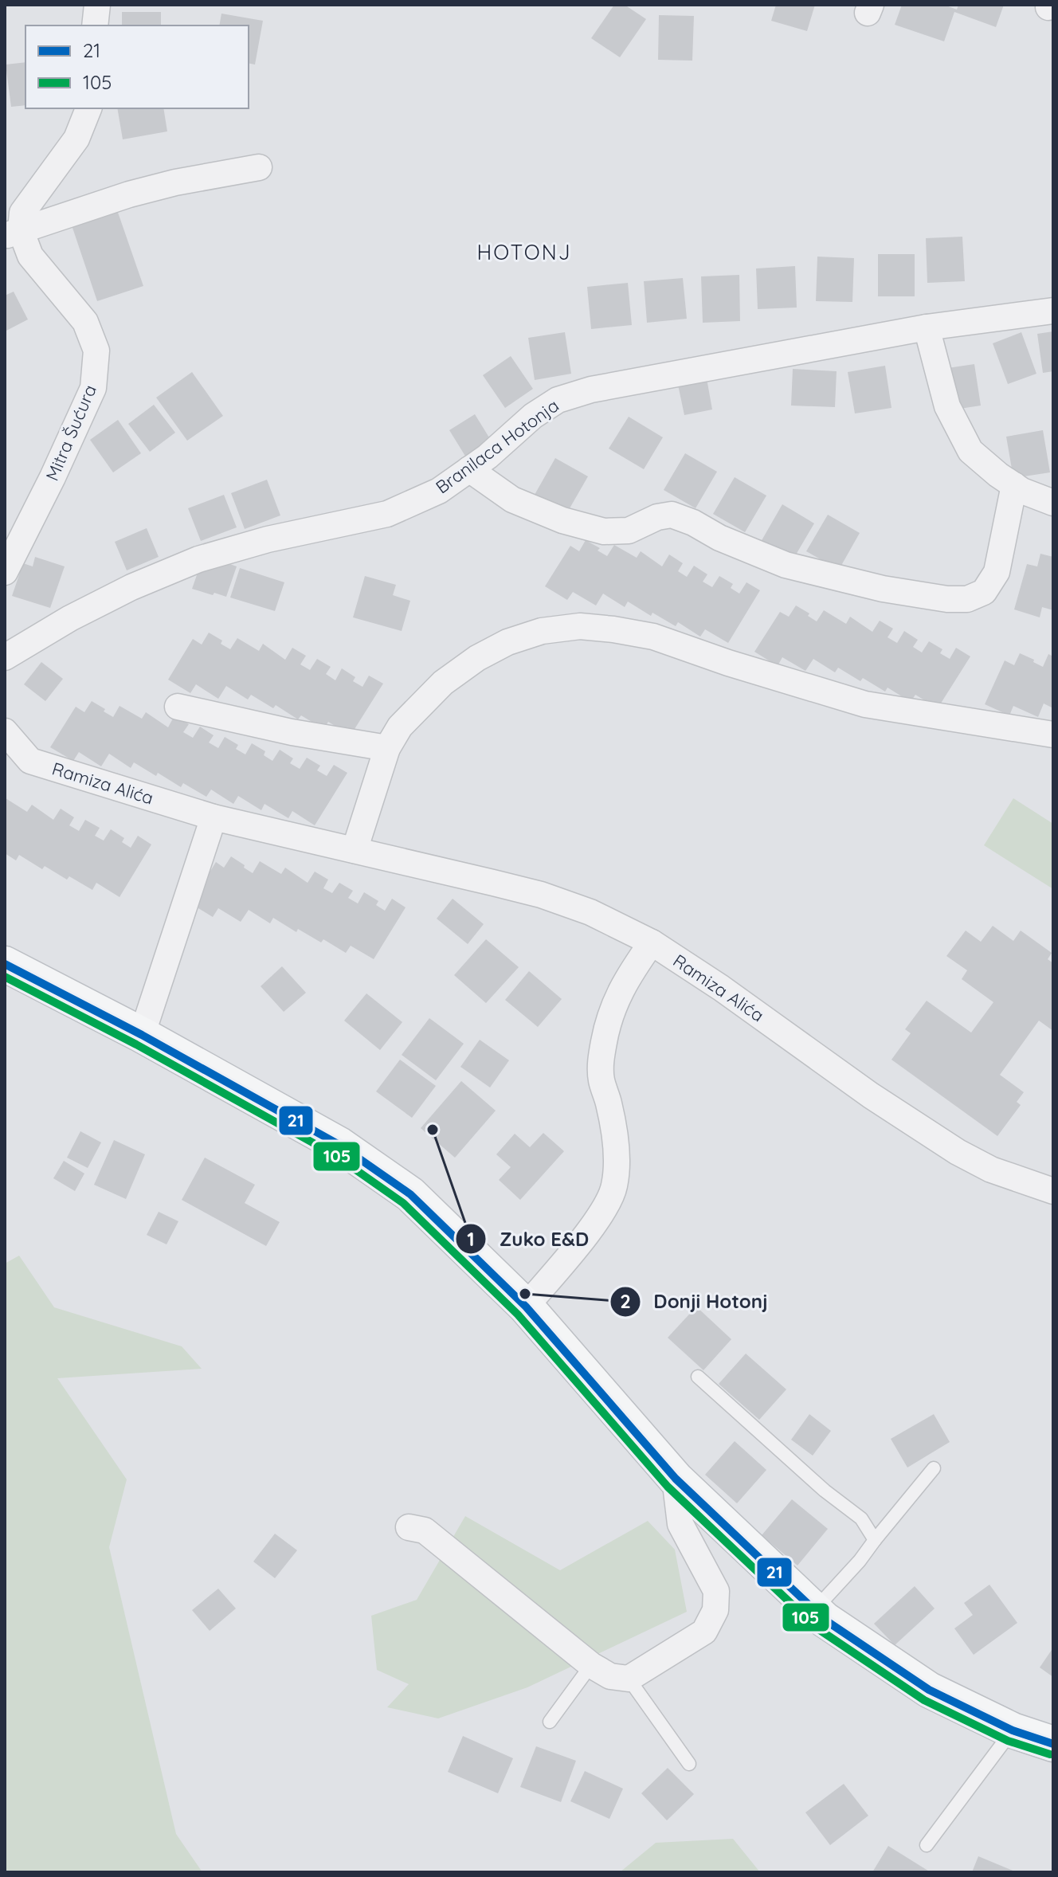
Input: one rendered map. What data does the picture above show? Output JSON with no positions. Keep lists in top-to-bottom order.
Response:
{
  "streets": {
    "street": ["Mitra Šućura", "Branilaca Hotonja", "Ramiza Alića"]
  },
  "districts": ["HOTONJ"],
  "places": ["Zuko E&D", "Donji Hotonj"],
  "lines": ["transit line 21", "transit line 105"],
  "legend": ["21", "105"]
}
